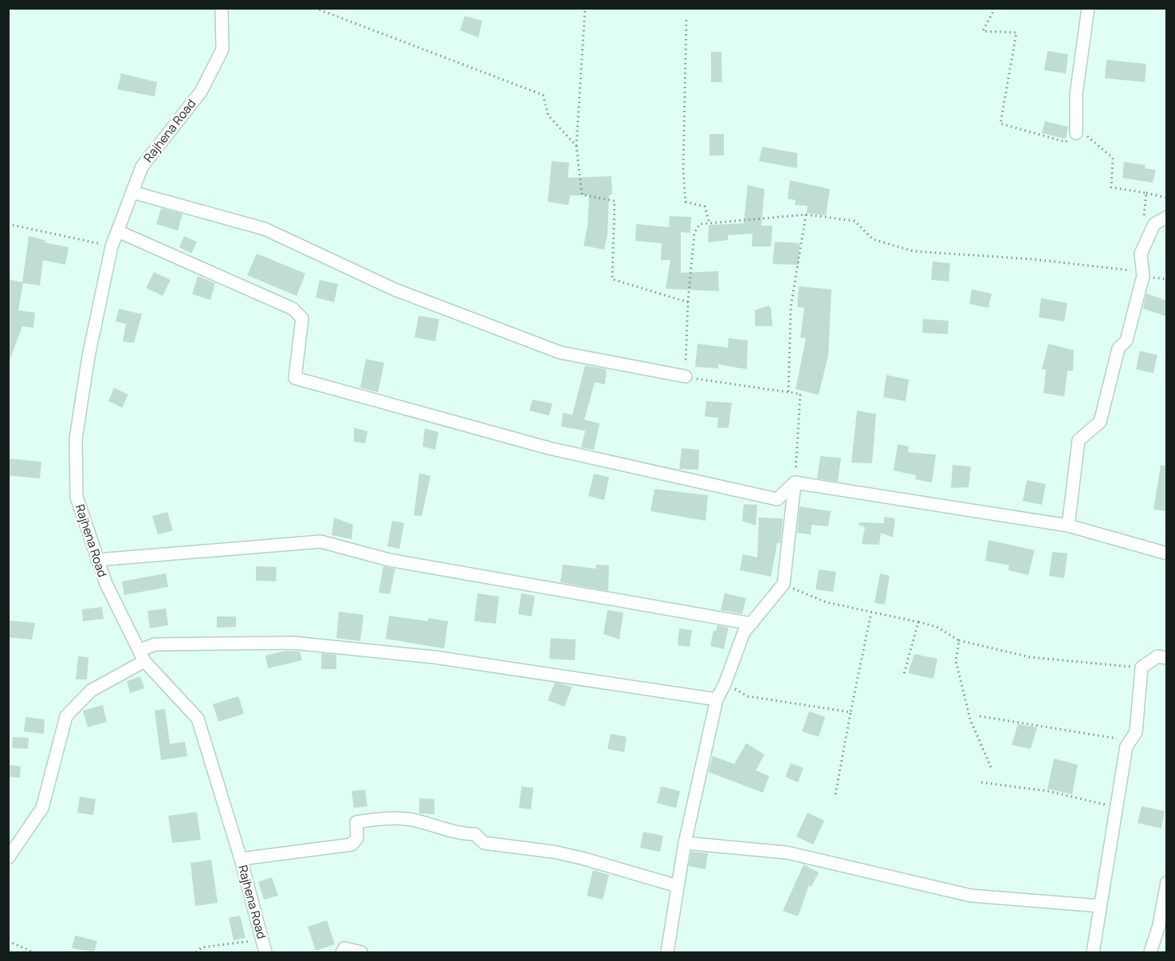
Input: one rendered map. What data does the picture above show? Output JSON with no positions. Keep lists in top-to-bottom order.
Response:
{
  "streets": {
    "street": ["Rajhena Road"]
  }
}
